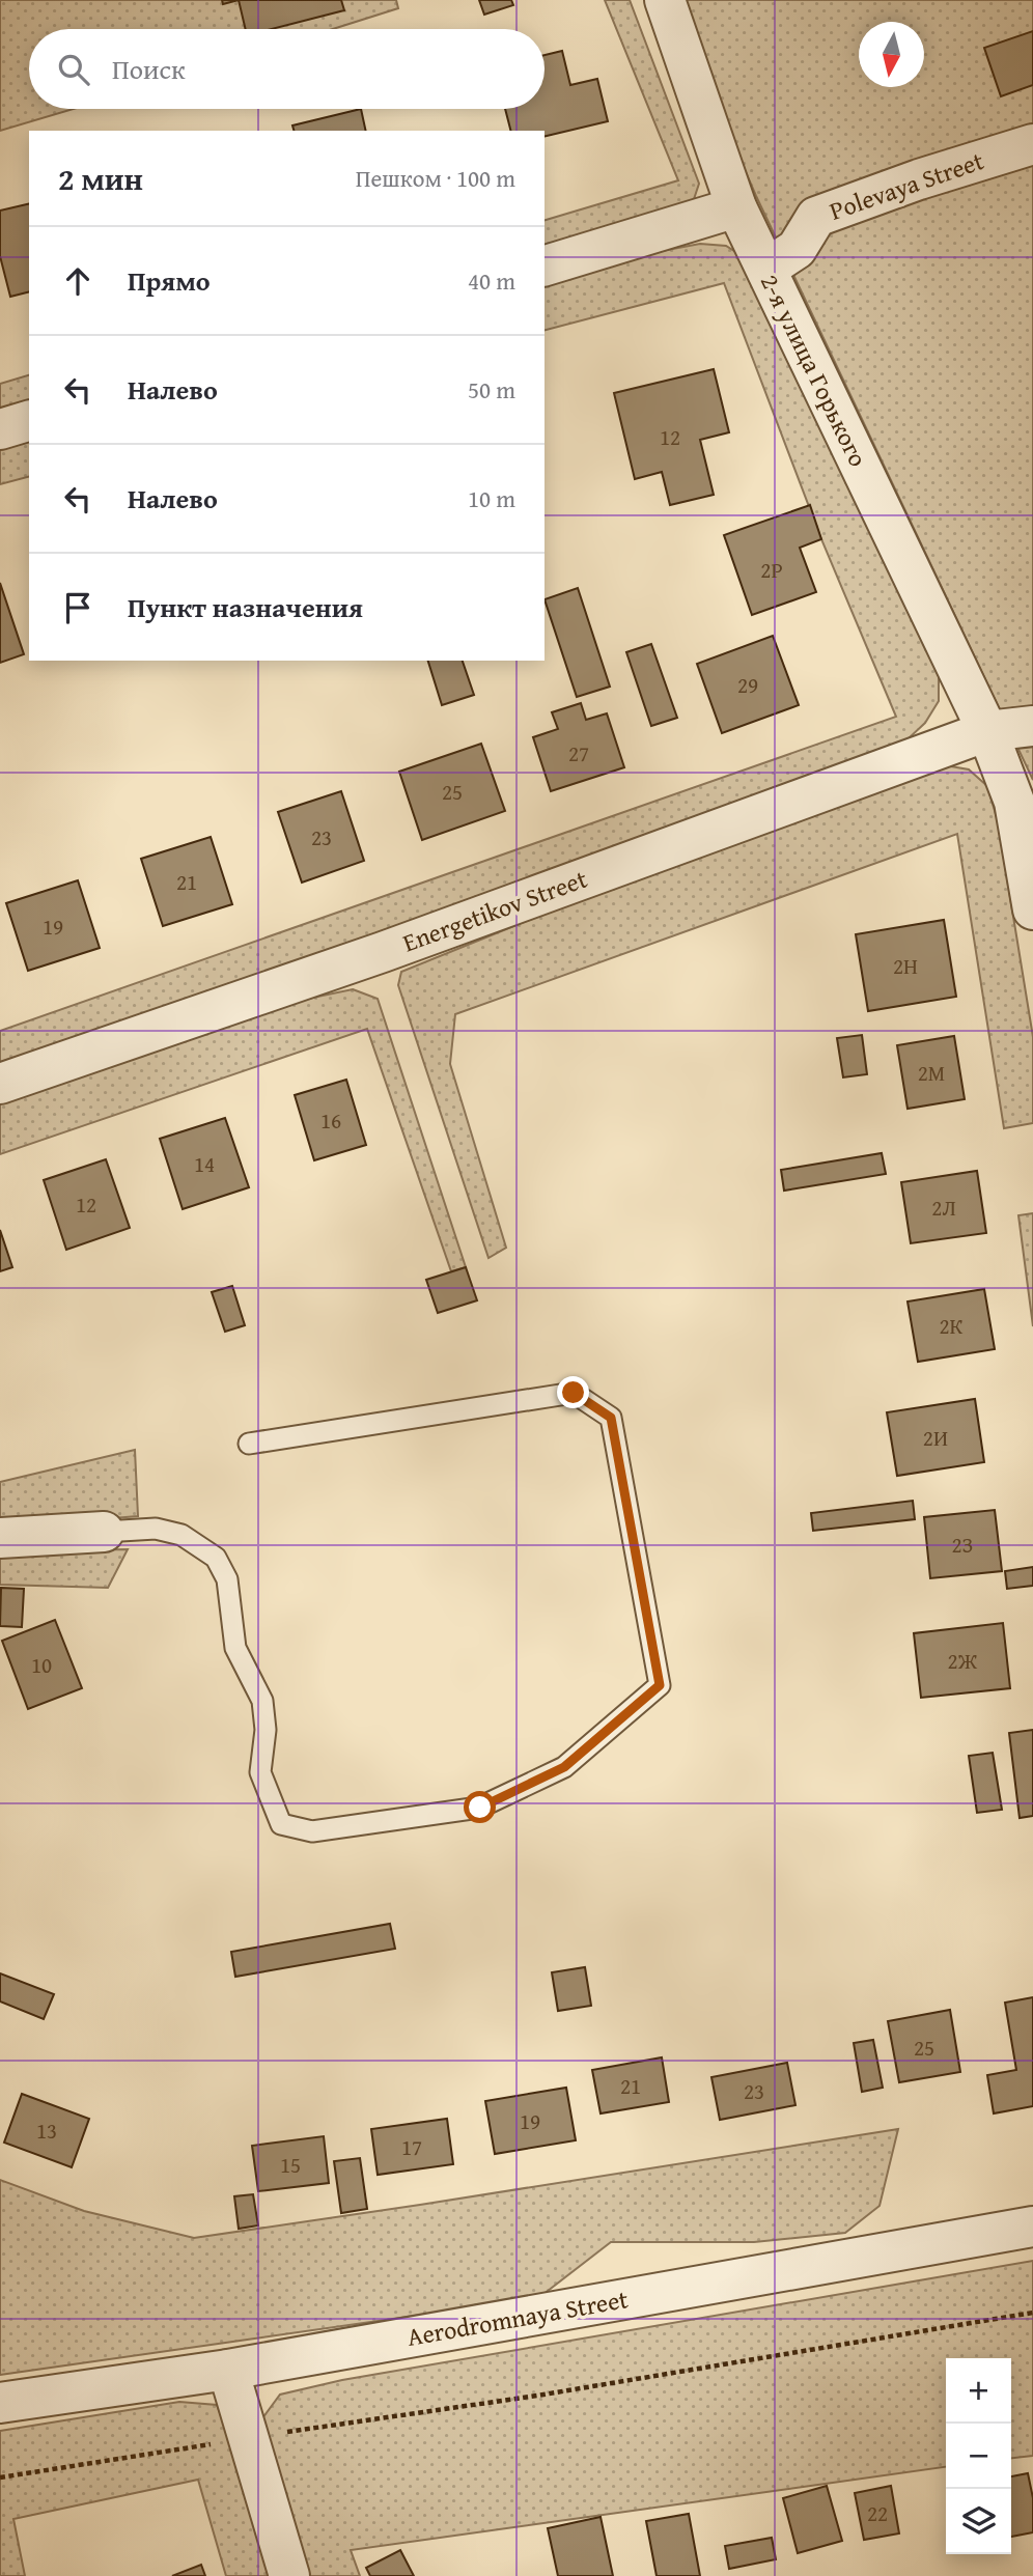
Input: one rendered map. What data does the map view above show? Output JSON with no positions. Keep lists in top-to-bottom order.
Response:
{
  "streets": {
    "street": [
      "Polevaya Street",
      "2-я улица Горького",
      "Energetikov Street",
      "Aerodromnaya Street"
    ]
  },
  "crossings": [
    ["Polevaya Street", "2-я улица Горького"],
    ["2-я улица Горького", "Energetikov Street"]
  ],
  "house_numbers": [
    "12",
    "2Р",
    "29",
    "27",
    "25",
    "23",
    "21",
    "19",
    "2Н",
    "2М",
    "16",
    "14",
    "12",
    "2Л",
    "2К",
    "2И",
    "2З",
    "2Ж",
    "10",
    "25",
    "21",
    "23",
    "19",
    "13",
    "17",
    "15",
    "22"
  ],
  "north": "bottom",
  "page": {
    "search": "Поиск",
    "heading": ["2 мин", "Пешком · 100 m"],
    "list": [
      ["Прямо", "40 m"],
      ["Налево", "50 m"],
      ["Налево", "10 m"],
      "Пункт назначения"
    ],
    "map_buttons": ["+", "−"]
  }
}
